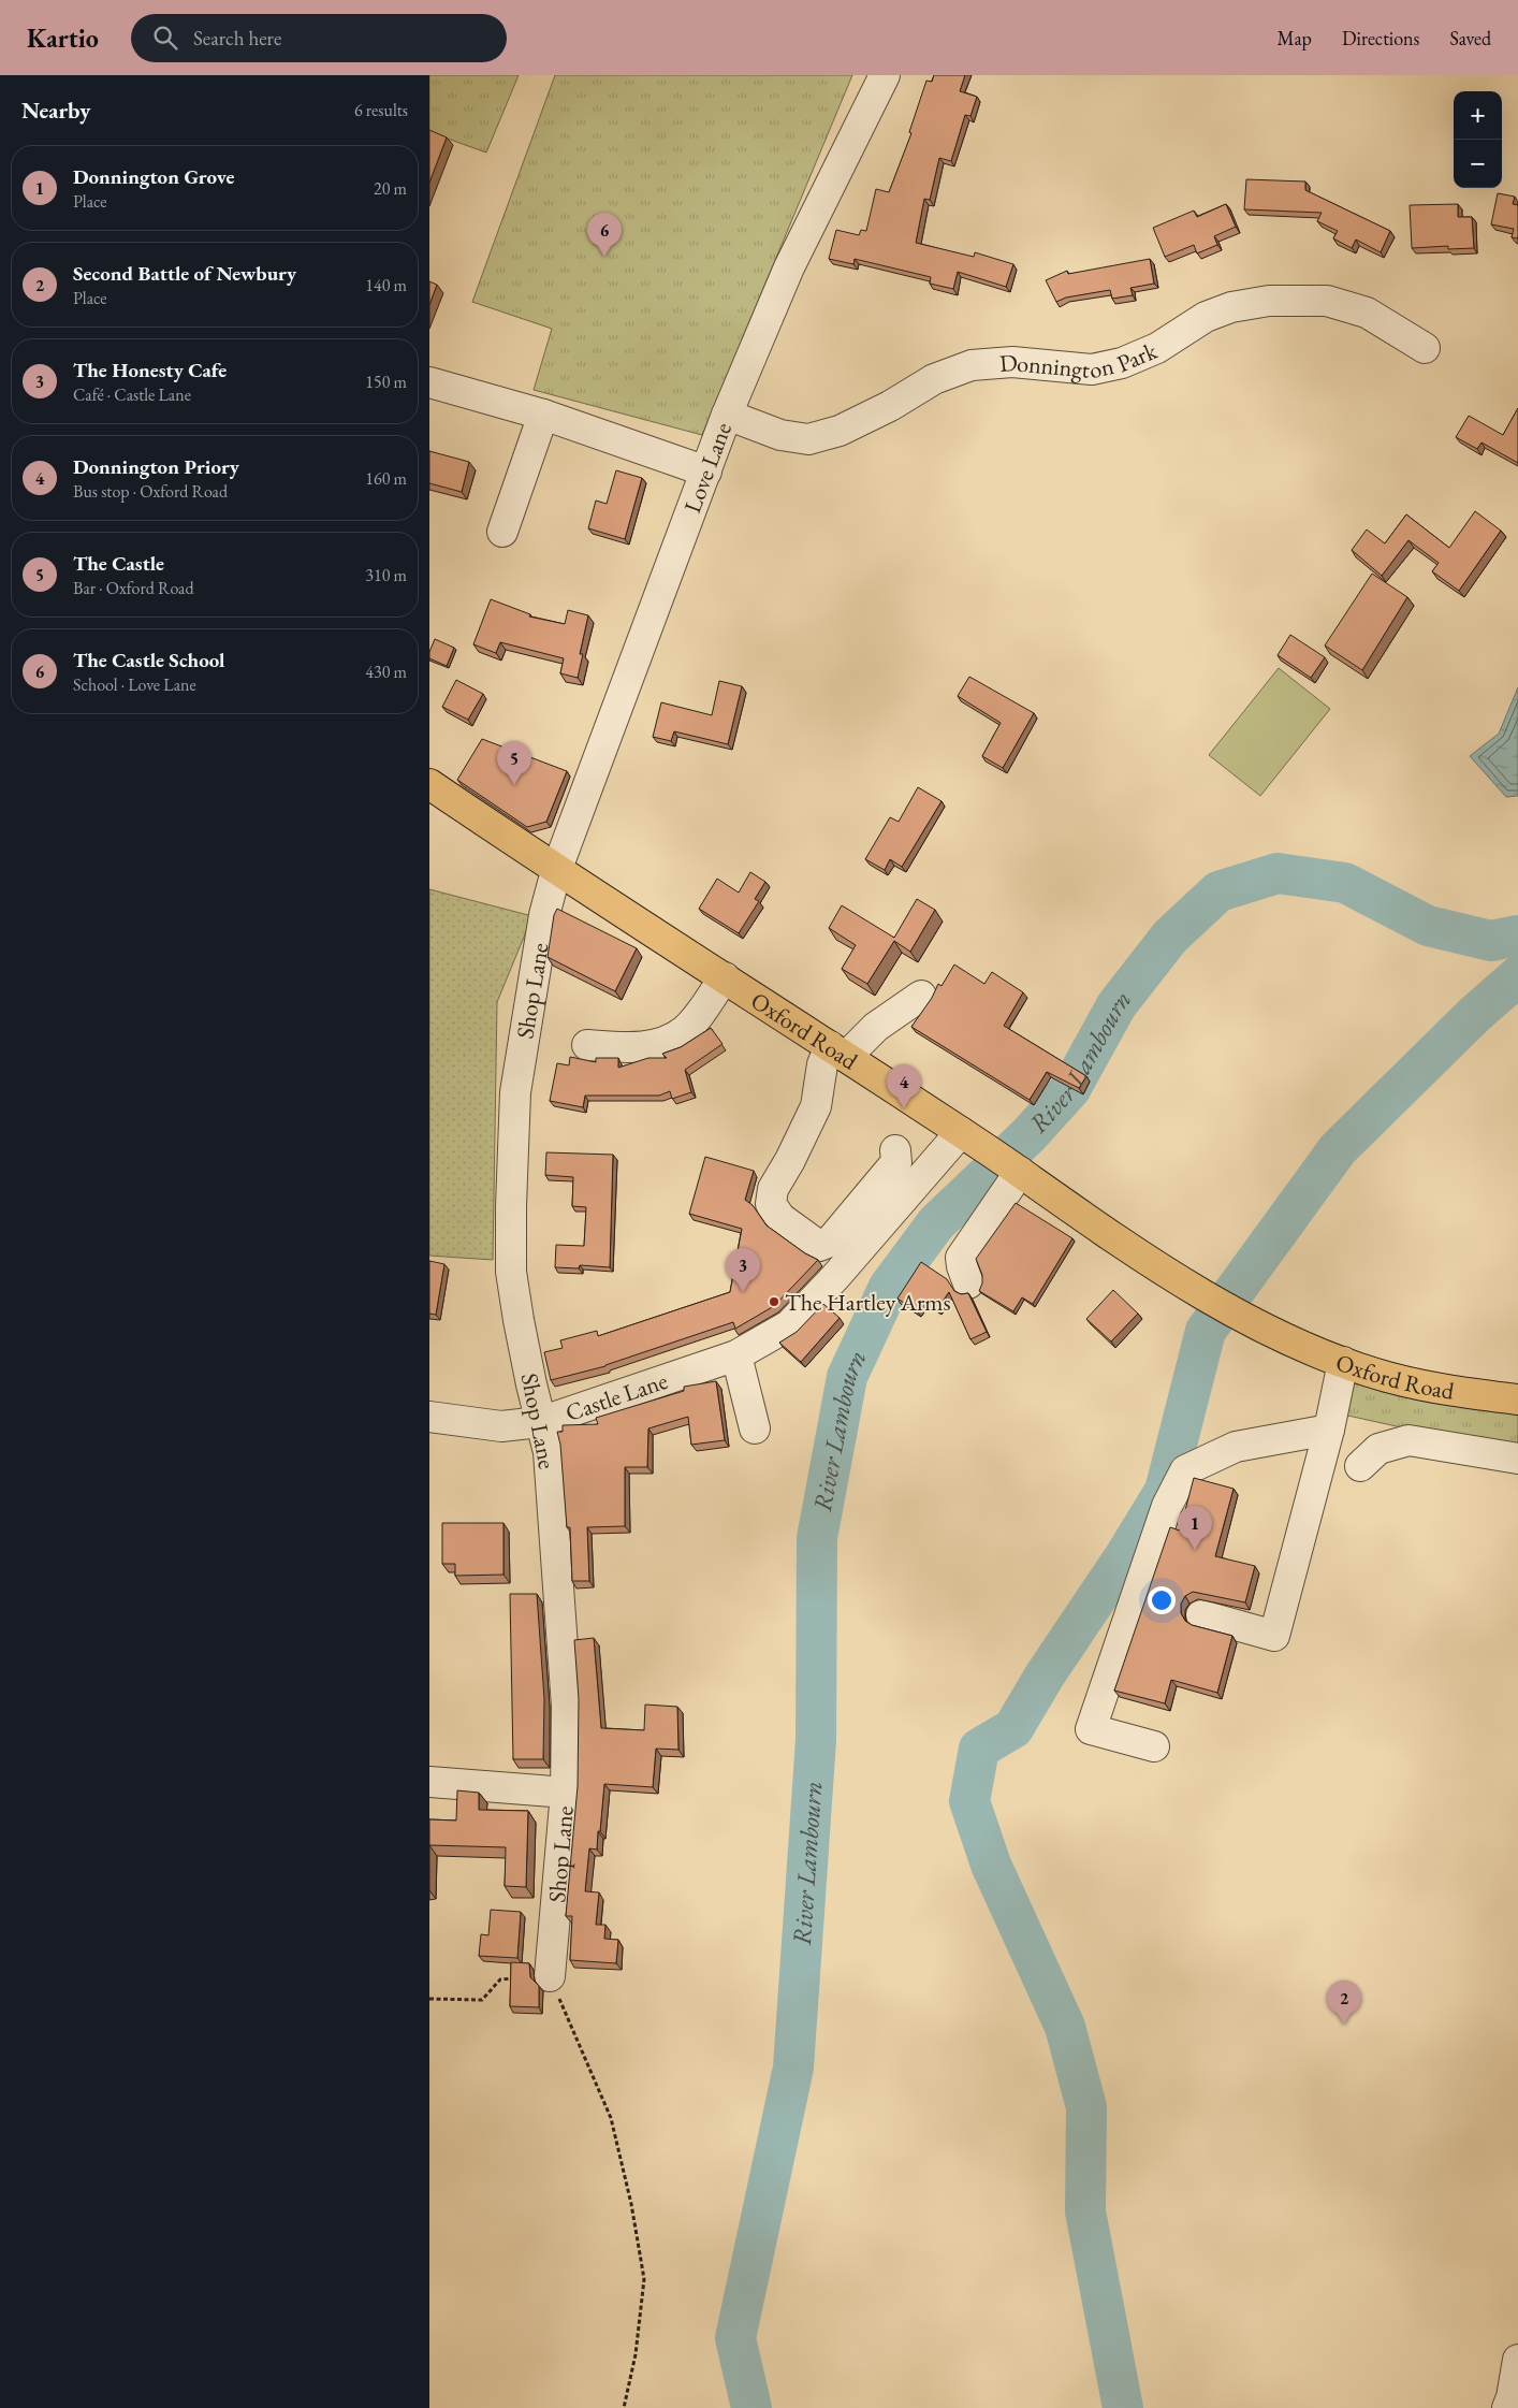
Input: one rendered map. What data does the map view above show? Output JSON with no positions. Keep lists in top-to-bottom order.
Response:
{
  "streets": {
    "main road": ["Oxford Road"],
    "street": [
      "Donnington Park",
      "Love Lane",
      "Shop Lane",
      "Castle Lane"
    ]
  },
  "crossings": [
    ["Donnington Park", "Love Lane"],
    ["Love Lane", "Shop Lane"],
    ["Love Lane", "Oxford Road"],
    ["Shop Lane", "Oxford Road"],
    ["Shop Lane", "Castle Lane"],
    ["Oxford Road", "Castle Lane"]
  ],
  "water": ["River Lambourn"],
  "places": ["The Hartley Arms"],
  "page": {
    "header": "Kartio",
    "search": "Search here",
    "nav": ["Map", "Directions", "Saved"],
    "heading": ["Nearby", "6 results"],
    "map_buttons": ["+", "−"],
    "list": [
      {
        "mark": "1",
        "name": "Donnington Grove",
        "note": "Place",
        "value": "20 m"
      },
      {
        "mark": "2",
        "name": "Second Battle of Newbury",
        "note": "Place",
        "value": "140 m"
      },
      {
        "mark": "3",
        "name": "The Honesty Cafe",
        "note": "Café · Castle Lane",
        "value": "150 m"
      },
      {
        "mark": "4",
        "name": "Donnington Priory",
        "note": "Bus stop · Oxford Road",
        "value": "160 m"
      },
      {
        "mark": "5",
        "name": "The Castle",
        "note": "Bar · Oxford Road",
        "value": "310 m"
      },
      {
        "mark": "6",
        "name": "The Castle School",
        "note": "School · Love Lane",
        "value": "430 m"
      }
    ],
    "pins": [
      "6",
      "5",
      "4",
      "3",
      "1",
      "2"
    ]
  }
}
